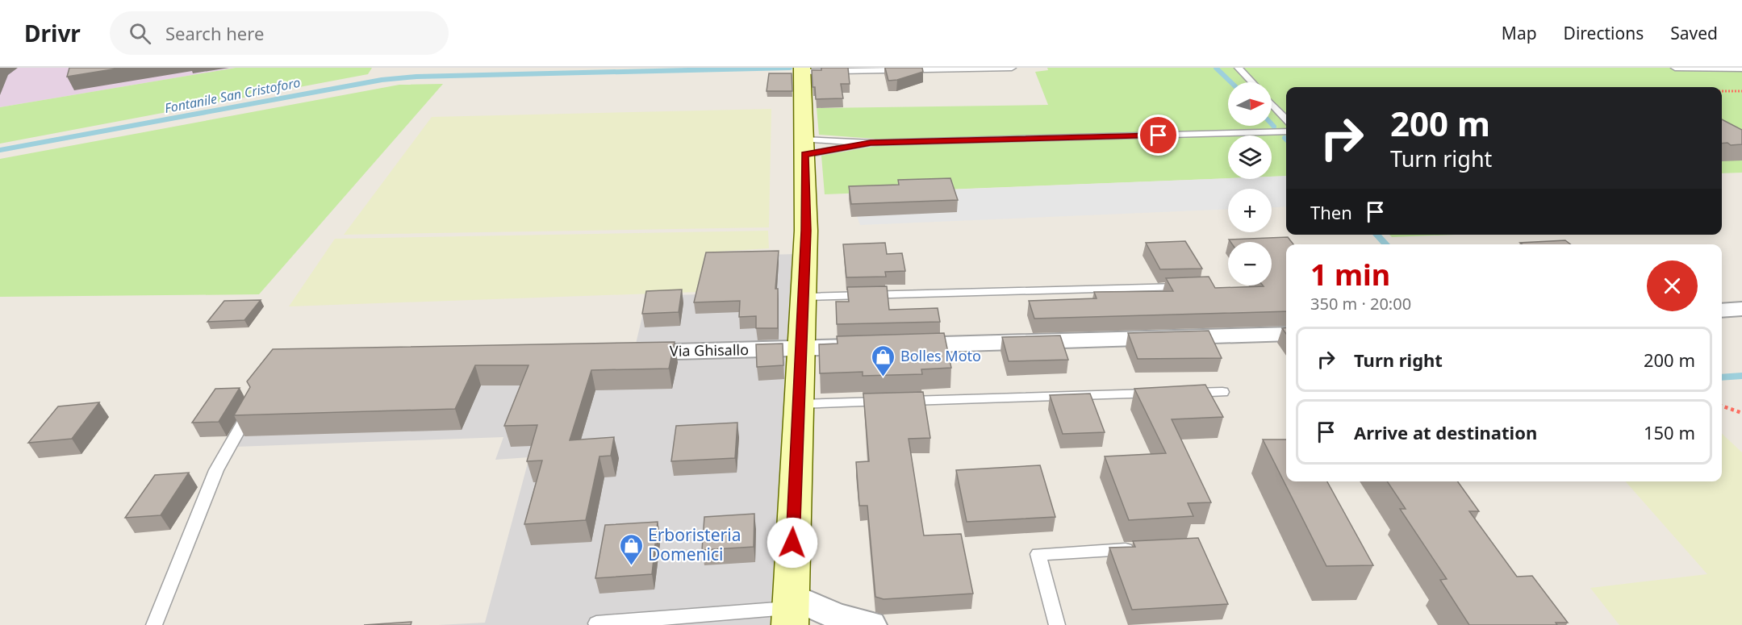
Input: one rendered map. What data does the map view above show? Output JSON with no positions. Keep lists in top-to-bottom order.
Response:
{
  "streets": {
    "street": ["Via Ghisallo"]
  },
  "water": ["Fontanile San Cristoforo"],
  "places": {
    "shop": ["Bolles Moto", "Erboristeria Domenici"]
  },
  "north": "right",
  "page": {
    "header": "Drivr",
    "search": "Search here",
    "nav": ["Map", "Directions", "Saved"],
    "map_buttons": ["+", "−"],
    "turn": ["200 m", "Turn right"],
    "then": "Then",
    "heading": ["1 min", "350 m · 20:00"],
    "list": [
      {
        "name": "Turn right",
        "value": "200 m"
      },
      {
        "name": "Arrive at destination",
        "value": "150 m"
      }
    ]
  }
}
